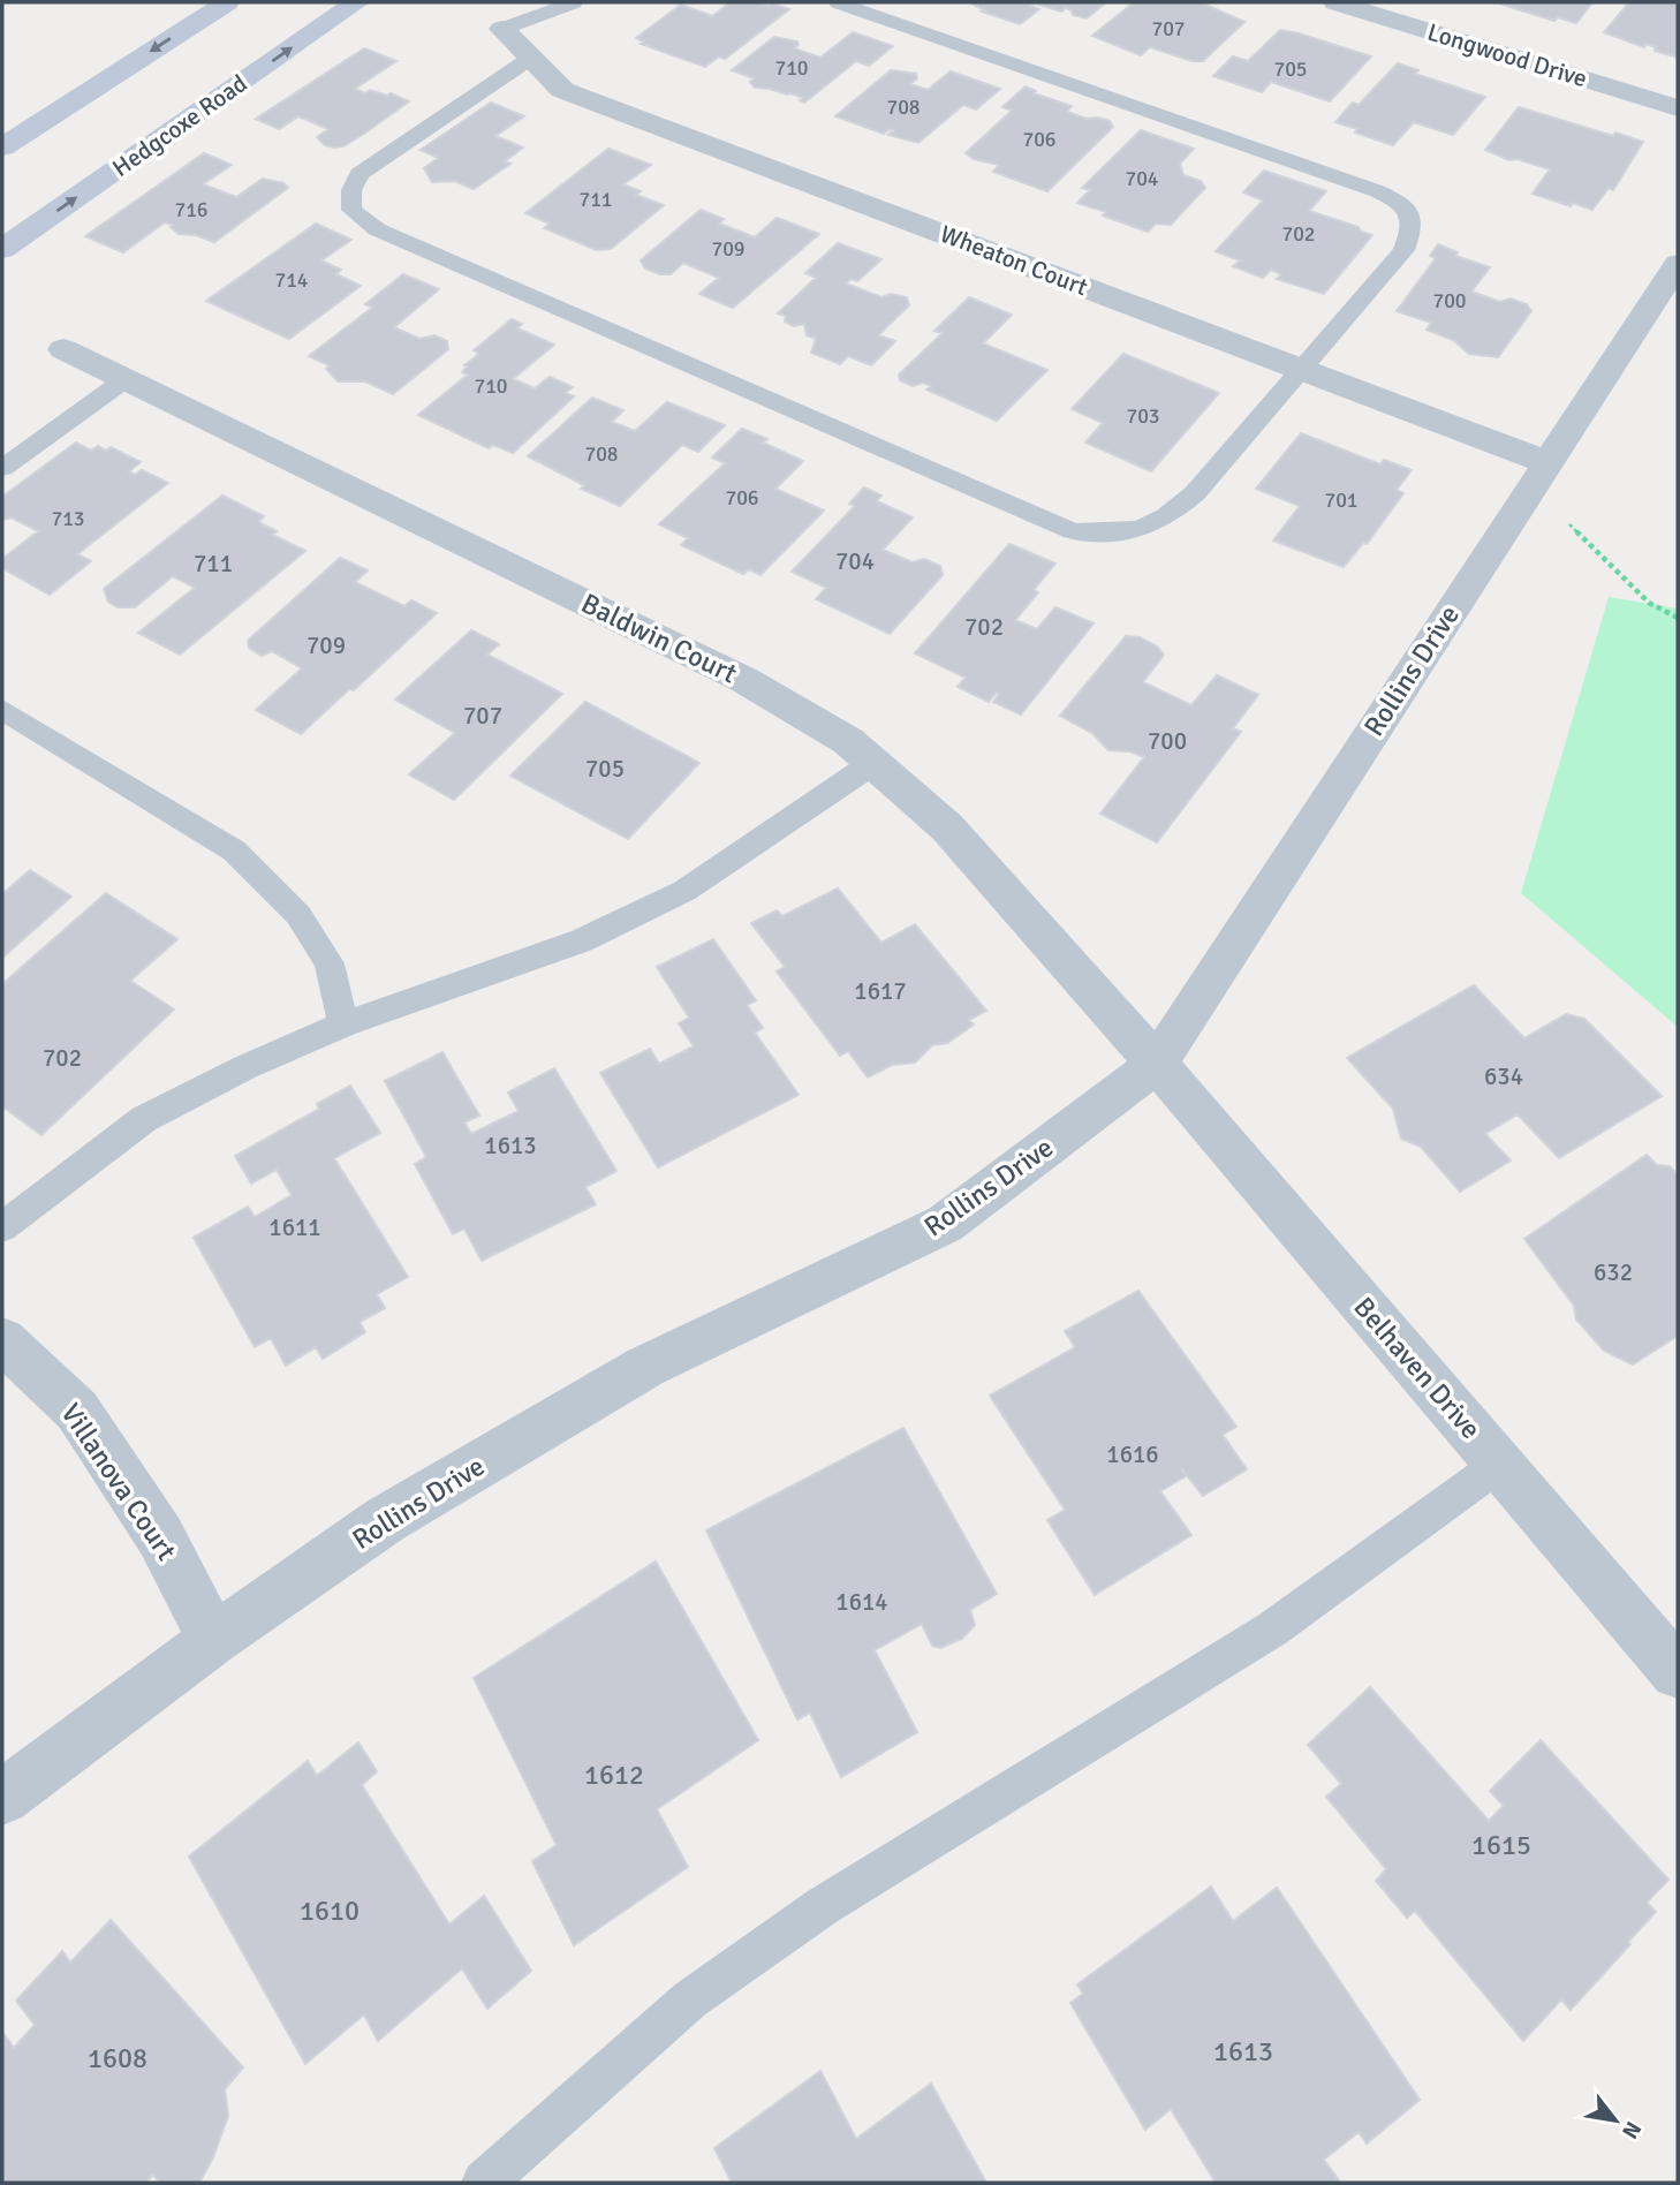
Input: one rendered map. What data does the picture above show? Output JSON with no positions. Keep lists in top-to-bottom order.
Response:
{
  "streets": {
    "main road": ["Hedgcoxe Road"],
    "street": [
      "Longwood Drive",
      "Wheaton Court",
      "Baldwin Court",
      "Rollins Drive",
      "Belhaven Drive",
      "Villanova Court"
    ]
  },
  "crossings": [
    ["Wheaton Court", "Rollins Drive"],
    ["Baldwin Court", "Rollins Drive"],
    ["Baldwin Court", "Belhaven Drive"],
    ["Rollins Drive", "Belhaven Drive"],
    ["Rollins Drive", "Villanova Court"]
  ],
  "house_numbers": [
    "707",
    "710",
    "705",
    "708",
    "706",
    "704",
    "711",
    "716",
    "702",
    "709",
    "714",
    "700",
    "710",
    "703",
    "708",
    "706",
    "701",
    "713",
    "704",
    "711",
    "702",
    "709",
    "707",
    "700",
    "705",
    "1617",
    "702",
    "634",
    "1613",
    "1611",
    "632",
    "1616",
    "1614",
    "1612",
    "1615",
    "1610",
    "1613",
    "1608"
  ],
  "north": "bottom right"
}
